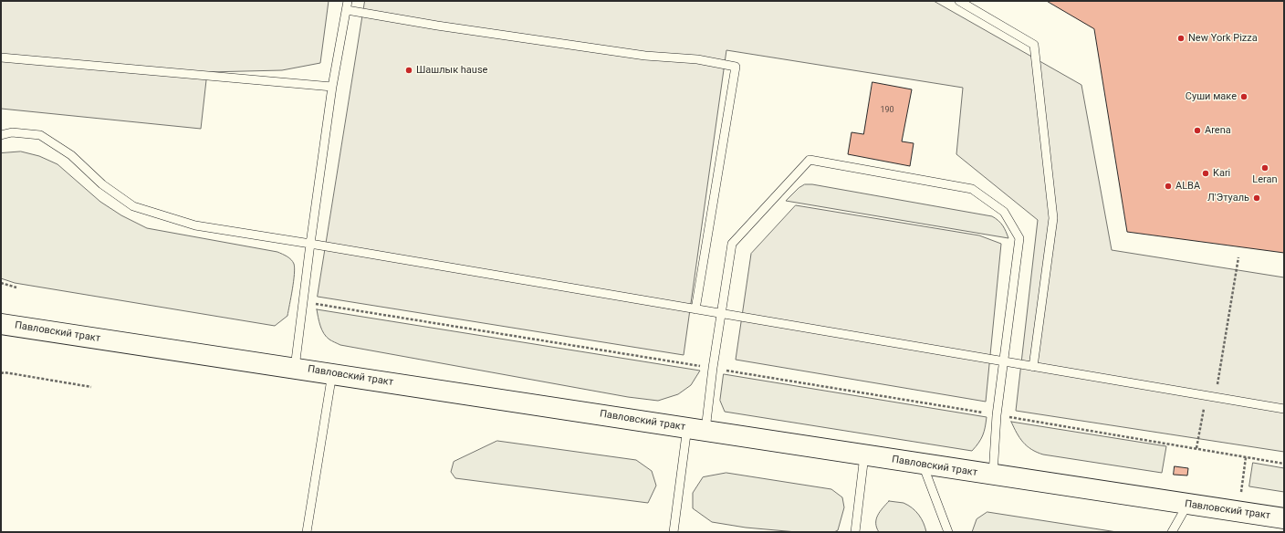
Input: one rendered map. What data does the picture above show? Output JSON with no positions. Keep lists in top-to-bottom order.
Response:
{
  "streets": {
    "main road": ["Павловский тракт"]
  },
  "places": [
    "New York Pizza",
    "Шашлык hause",
    "Суши маке",
    "Arena",
    "Leran",
    "Kari",
    "ALBA",
    "Л'Этуаль"
  ],
  "house_numbers": ["190"]
}
